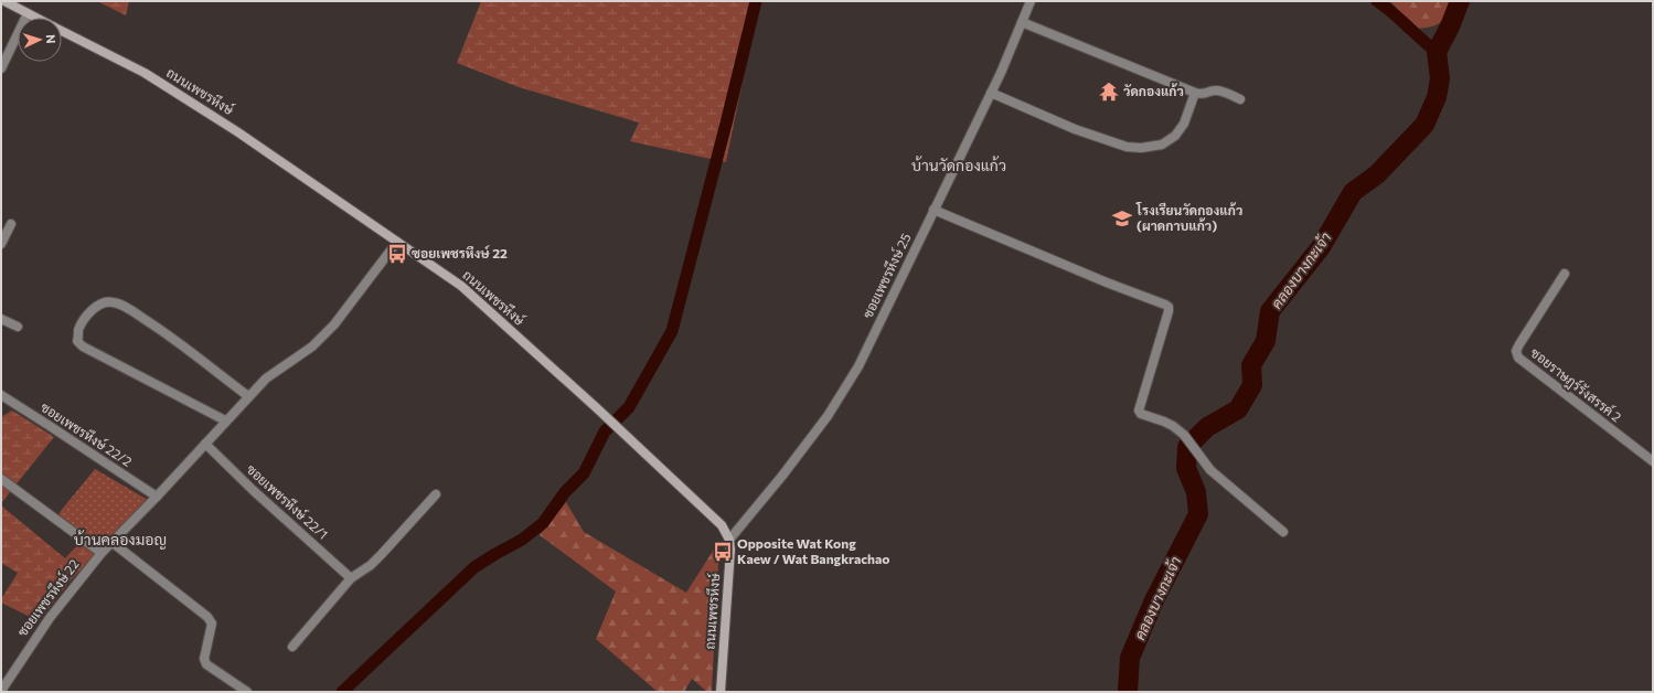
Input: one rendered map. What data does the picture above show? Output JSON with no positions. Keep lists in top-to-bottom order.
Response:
{
  "streets": {
    "main road": ["ถนนเพชรหึงษ์"],
    "street": [
      "ซอยเพชรหึงษ์ 25",
      "ซอยราษฎร์รังสรรค์ 2",
      "ซอยเพชรหึงษ์ 22/2",
      "ซอยเพชรหึงษ์ 22/1",
      "ซอยเพชรหึงษ์ 22"
    ]
  },
  "crossings": [
    ["ถนนเพชรหึงษ์", "ซอยเพชรหึงษ์ 25"],
    ["ถนนเพชรหึงษ์", "ซอยเพชรหึงษ์ 22"],
    ["ซอยเพชรหึงษ์ 22/2", "ซอยเพชรหึงษ์ 22"],
    ["ซอยเพชรหึงษ์ 22/1", "ซอยเพชรหึงษ์ 22"]
  ],
  "districts": ["บ้านวัดกองแก้ว", "บ้านคลองมอญ"],
  "water": ["คลองบางกะเจ้า"],
  "places": {
    "temple": ["วัดกองแก้ว"],
    "school or university": ["โรงเรียนวัดกองแก้ว (ผาดกาบแก้ว)"],
    "bus stop": ["ซอยเพชรหึงษ์ 22", "Opposite Wat Kong Kaew / Wat Bangkrachao"]
  },
  "north": "right"
}
